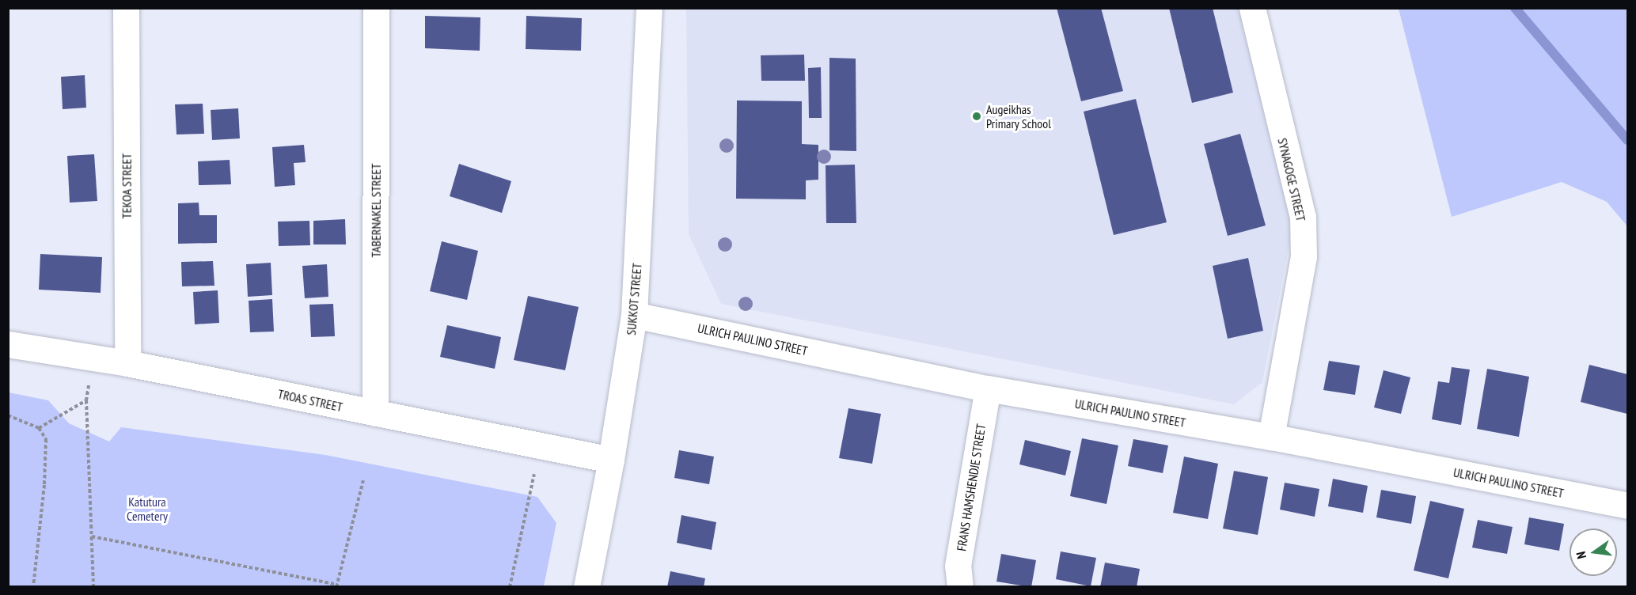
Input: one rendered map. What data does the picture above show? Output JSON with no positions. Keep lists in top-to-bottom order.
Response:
{
  "streets": {
    "street": [
      "SYNAGOGE STREET",
      "TEKOA STREET",
      "TABERNAKEL STREET",
      "SUKKOT STREET",
      "ULRICH PAULINO STREET",
      "TROAS STREET",
      "FRANS HAMSHENDJE STREET"
    ]
  },
  "crossings": [
    ["SYNAGOGE STREET", "ULRICH PAULINO STREET"],
    ["TEKOA STREET", "TROAS STREET"],
    ["TABERNAKEL STREET", "TROAS STREET"],
    ["SUKKOT STREET", "ULRICH PAULINO STREET"],
    ["SUKKOT STREET", "TROAS STREET"],
    ["ULRICH PAULINO STREET", "FRANS HAMSHENDJE STREET"]
  ],
  "parks": ["Katutura Cemetery"],
  "places": ["Augeikhas Primary School"],
  "north": "left"
}
